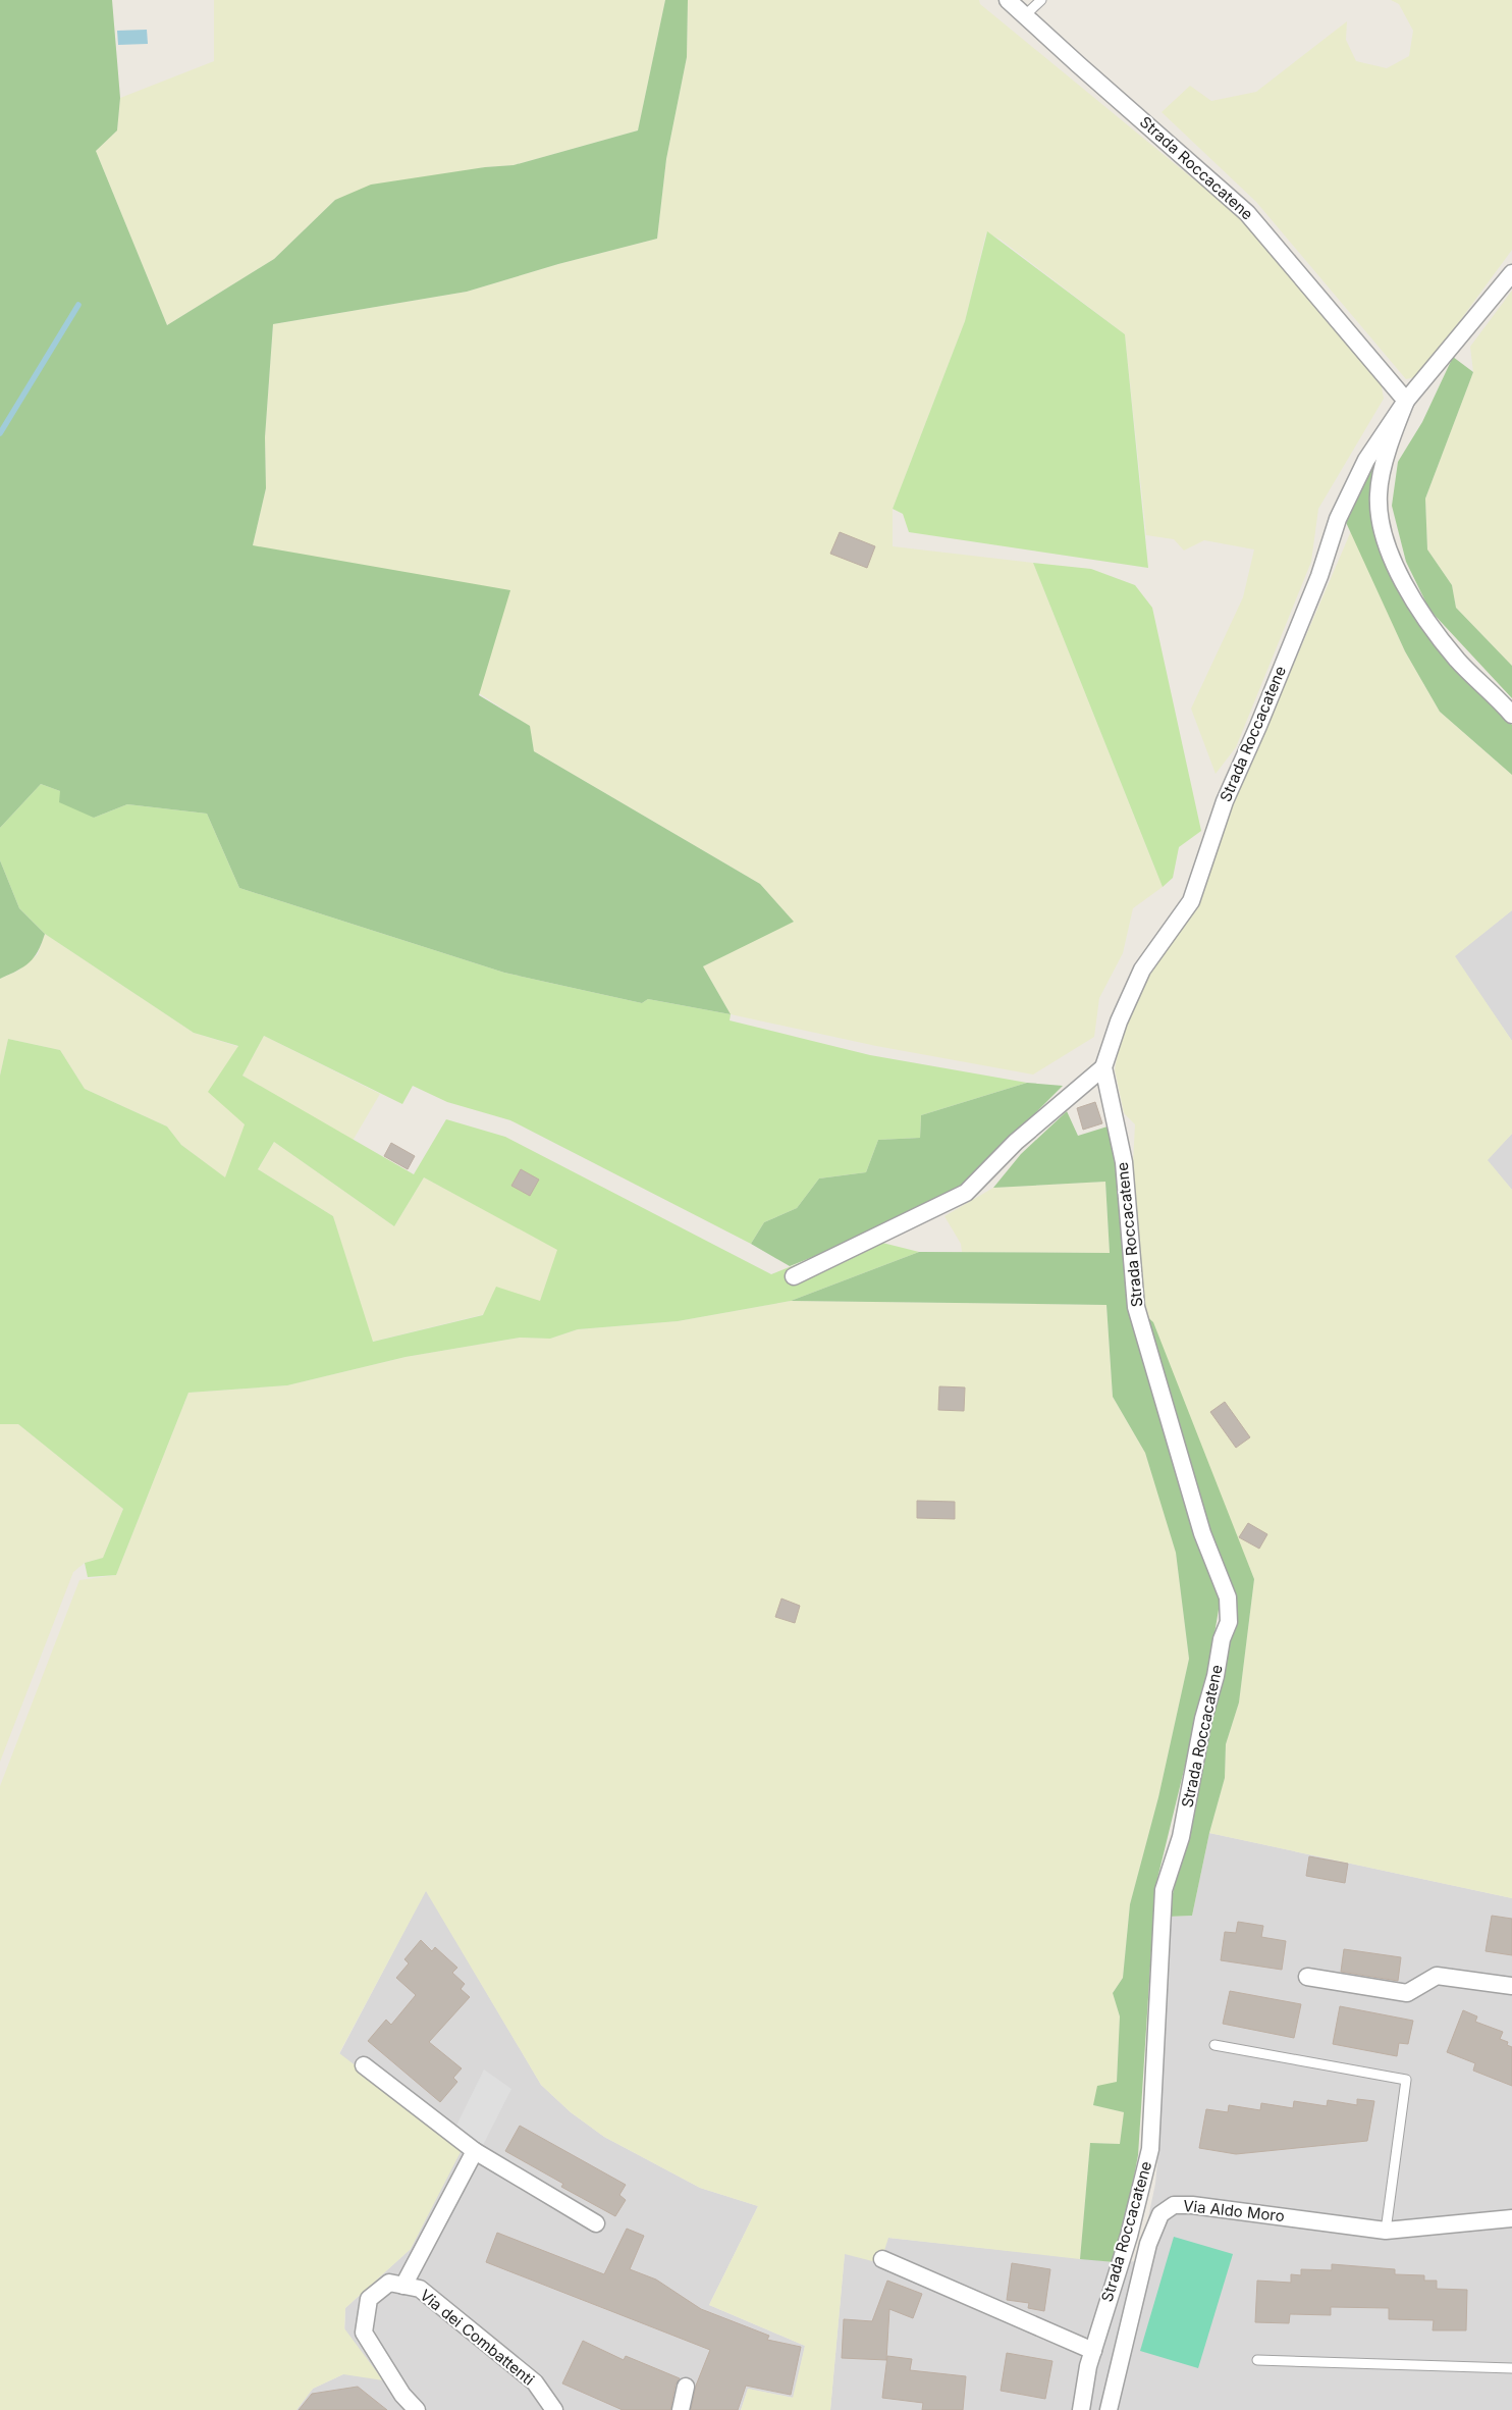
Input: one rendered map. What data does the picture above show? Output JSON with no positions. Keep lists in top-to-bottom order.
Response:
{
  "streets": {
    "street": ["Strada Roccacatene", "Via Aldo Moro", "Via dei Combattenti"]
  }
}
